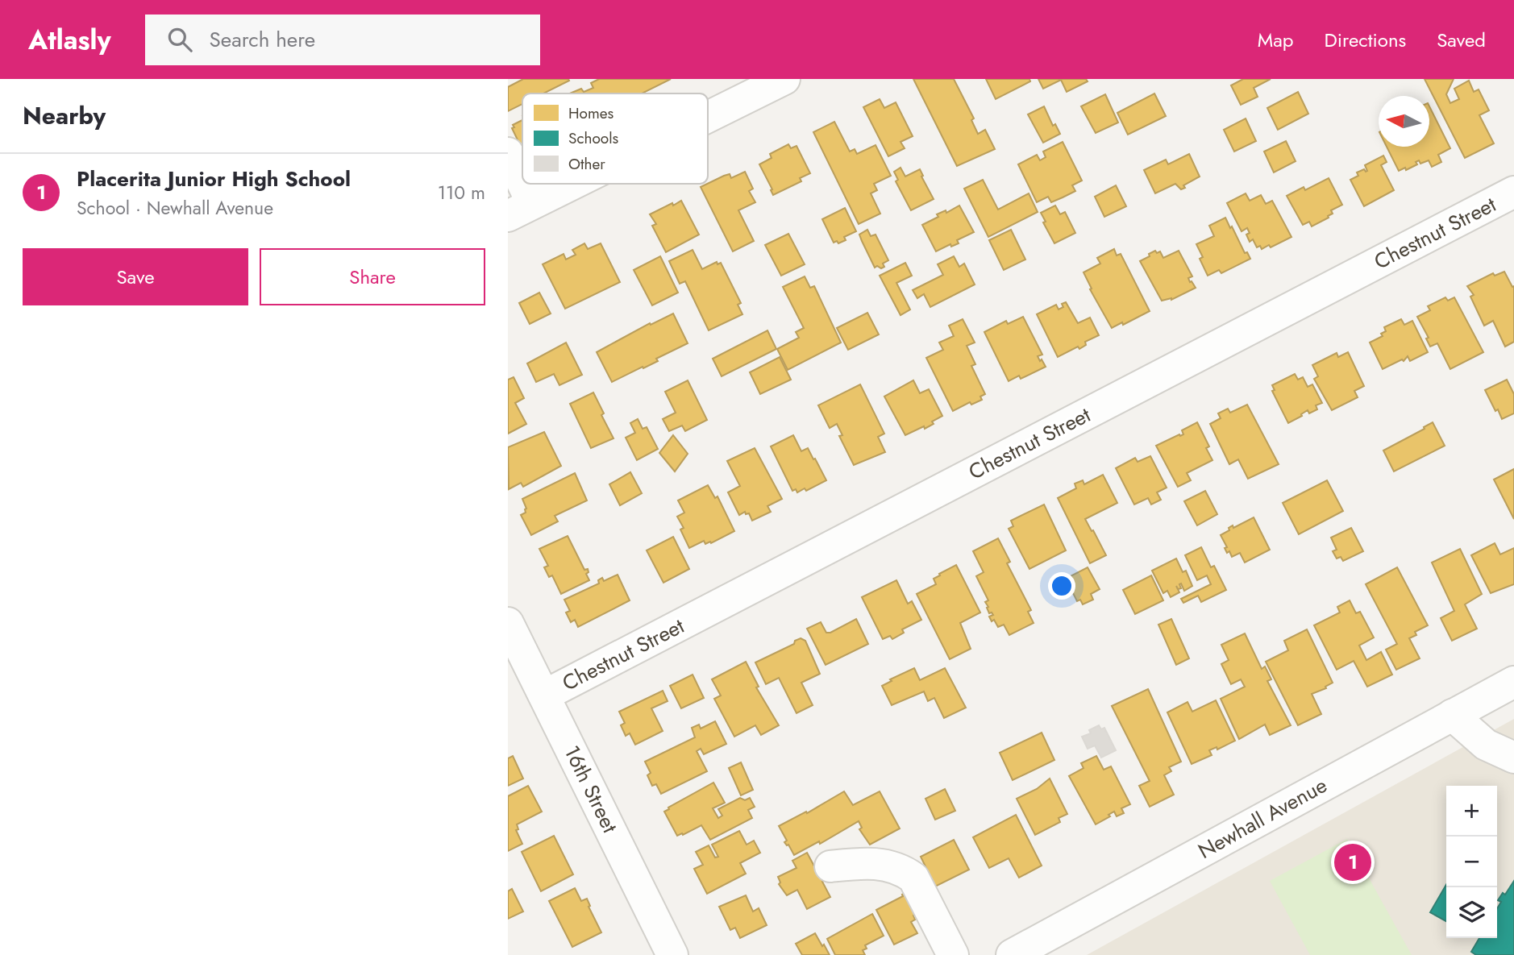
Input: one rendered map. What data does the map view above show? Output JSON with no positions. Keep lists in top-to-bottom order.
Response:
{
  "streets": {
    "street": ["Chestnut Street", "16th Street", "Newhall Avenue"]
  },
  "crossings": [
    ["Chestnut Street", "16th Street"]
  ],
  "legend": ["Homes", "Schools", "Other"],
  "north": "left",
  "page": {
    "header": "Atlasly",
    "search": "Search here",
    "nav": ["Map", "Directions", "Saved"],
    "heading": "Nearby",
    "list": [
      {
        "mark": "1",
        "name": "Placerita Junior High School",
        "note": "School · Newhall Avenue",
        "value": "110 m"
      }
    ],
    "buttons": ["Save", "Share"],
    "map_buttons": ["+", "−"],
    "pins": "1"
  }
}
